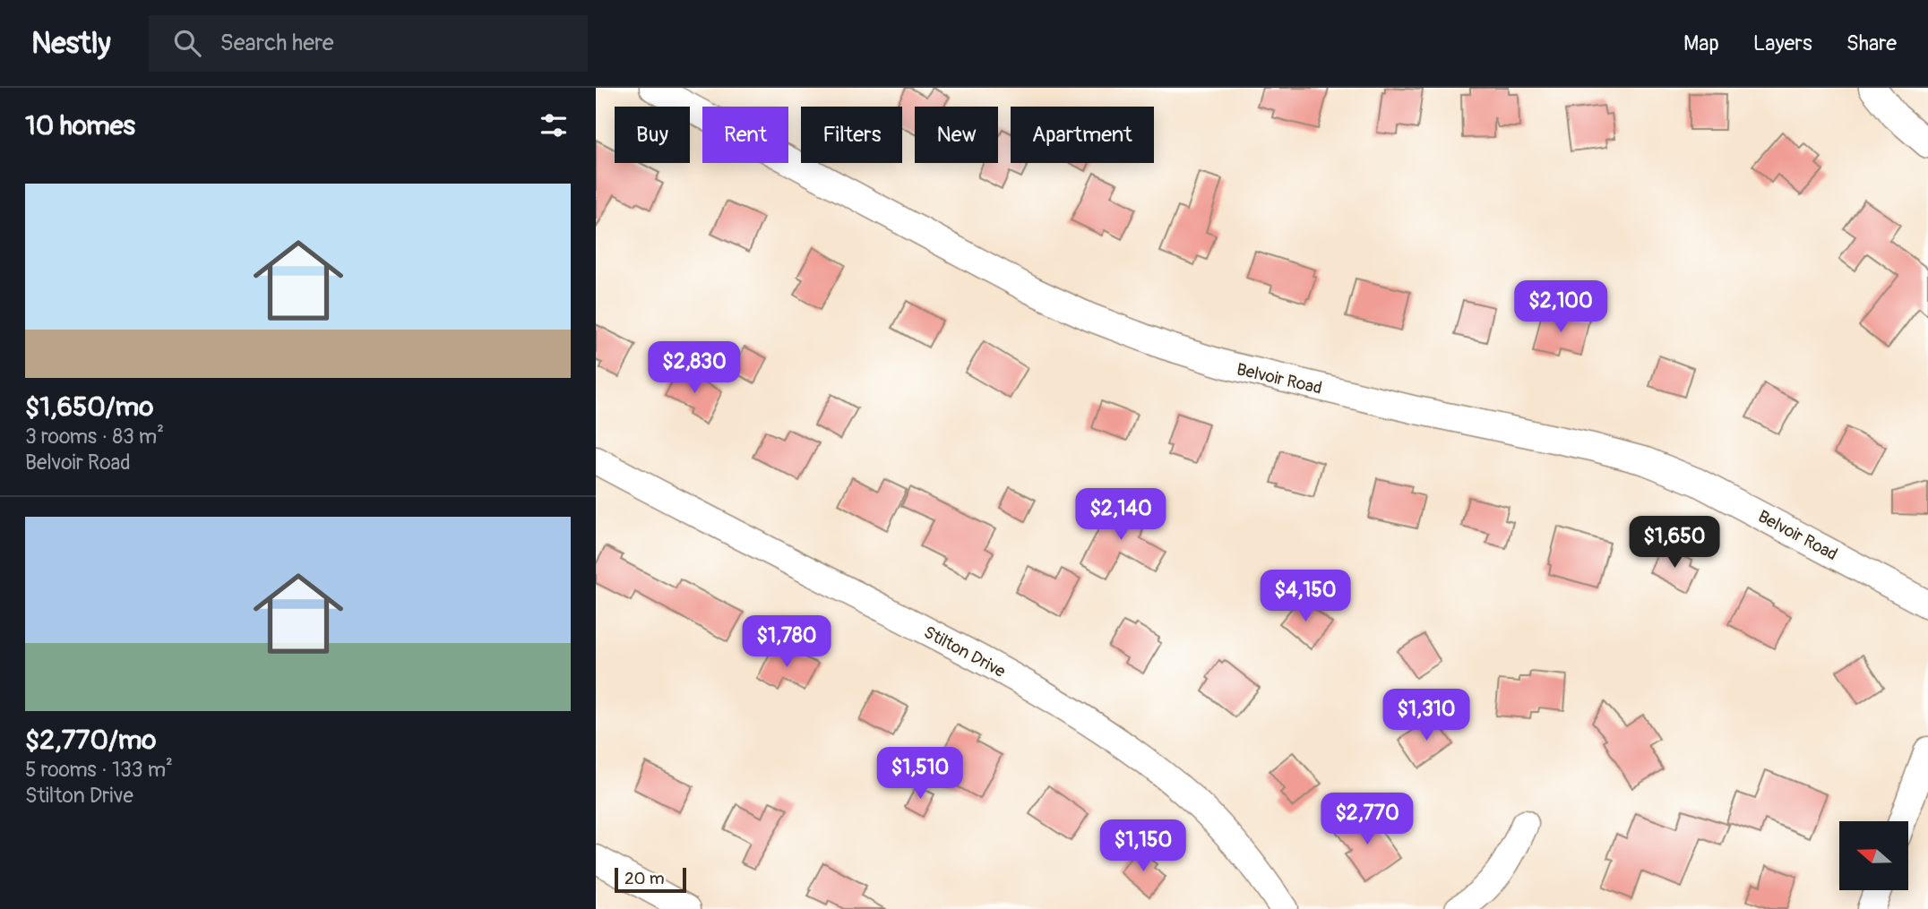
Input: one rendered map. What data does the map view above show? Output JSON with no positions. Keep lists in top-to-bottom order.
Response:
{
  "streets": {
    "street": ["Belvoir Road", "Stilton Drive"]
  },
  "scale_bar": "20 m",
  "north": "left",
  "page": {
    "header": "Nestly",
    "search": "Search here",
    "nav": ["Map", "Layers", "Share"],
    "heading": "10 homes",
    "chip": [
      "Buy",
      "Rent",
      "Filters",
      "New",
      "Apartment"
    ],
    "list": [
      {
        "name": "$1,650/mo",
        "note": "3 rooms · 83 m² · Belvoir Road"
      },
      {
        "name": "$2,770/mo",
        "note": "5 rooms · 133 m² · Stilton Drive"
      }
    ],
    "price": [
      "$2,100",
      "$2,830",
      "$2,140",
      "$1,650",
      "$4,150",
      "$1,780",
      "$1,310",
      "$1,510",
      "$2,770",
      "$1,150"
    ],
    "scale": "20 m"
  }
}
